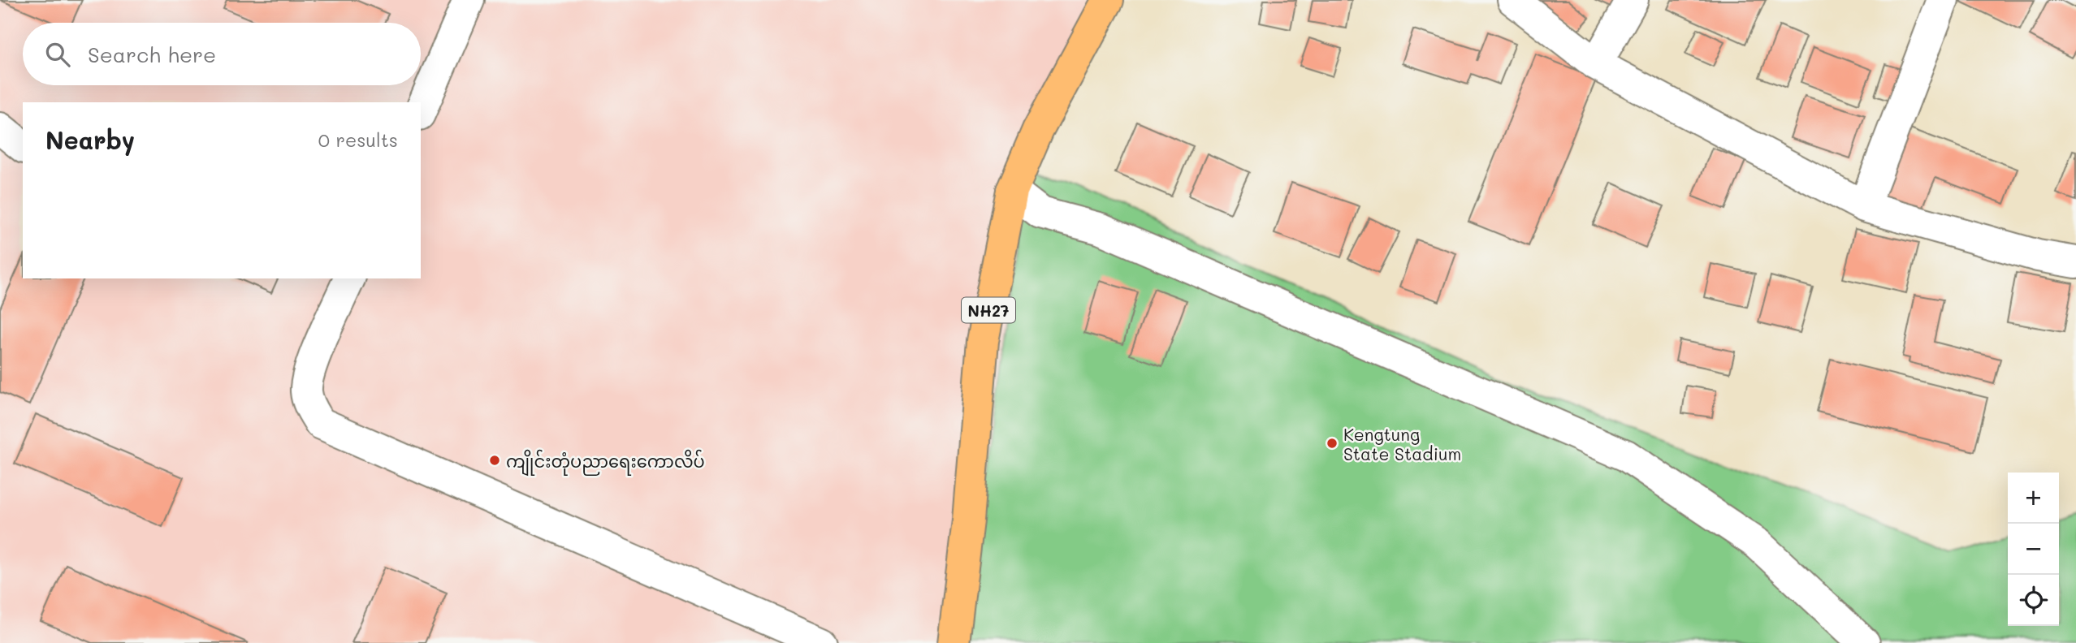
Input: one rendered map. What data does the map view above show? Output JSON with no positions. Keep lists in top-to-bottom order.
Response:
{
  "streets": {
    "highway": ["NH27"]
  },
  "places": ["Kengtung State Stadium", "ကျိုင်းတုံပညာရေးကောလိပ်"],
  "page": {
    "search": "Search here",
    "heading": ["Nearby", "0 results"],
    "map_buttons": ["+", "−"]
  }
}
